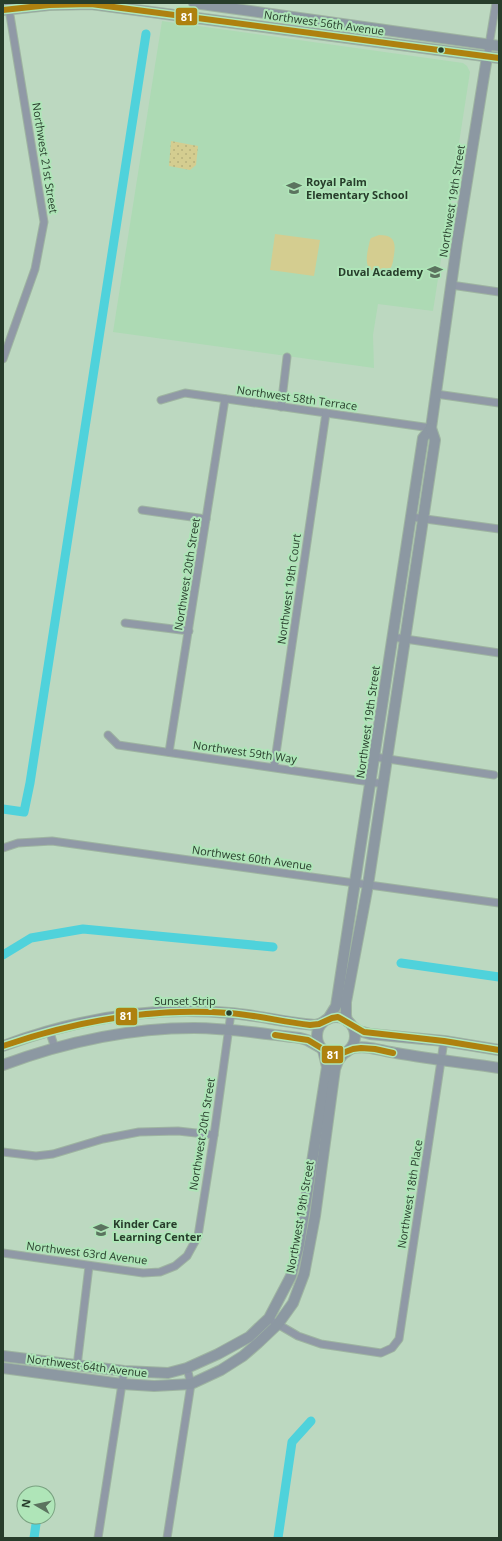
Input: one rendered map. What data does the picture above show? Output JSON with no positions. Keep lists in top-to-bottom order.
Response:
{
  "streets": {
    "street": [
      "Northwest 56th Avenue",
      "Northwest 21st Street",
      "Northwest 19th Street",
      "Northwest 58th Terrace",
      "Northwest 20th Street",
      "Northwest 19th Court",
      "Northwest 59th Way",
      "Northwest 60th Avenue",
      "Sunset Strip",
      "Northwest 18th Place",
      "Northwest 63rd Avenue",
      "Northwest 64th Avenue"
    ]
  },
  "crossings": [
    ["Northwest 56th Avenue", "Northwest 21st Street"],
    ["Northwest 56th Avenue", "Northwest 19th Street"],
    ["Northwest 19th Street", "Northwest 58th Terrace"],
    ["Northwest 19th Street", "Northwest 59th Way"],
    ["Northwest 19th Street", "Northwest 60th Avenue"],
    ["Northwest 19th Street", "Sunset Strip"],
    ["Northwest 19th Street", "Northwest 18th Place"],
    ["Northwest 19th Street", "Northwest 64th Avenue"],
    ["Northwest 58th Terrace", "Northwest 20th Street"],
    ["Northwest 58th Terrace", "Northwest 19th Court"],
    ["Northwest 20th Street", "Northwest 59th Way"],
    ["Northwest 20th Street", "Sunset Strip"],
    ["Northwest 20th Street", "Northwest 63rd Avenue"],
    ["Northwest 19th Court", "Northwest 59th Way"]
  ],
  "places": {
    "school or university": ["Royal Palm Elementary School", "Duval Academy", "Kinder Care Learning Center"]
  },
  "lines": ["transit line 81"],
  "north": "left"
}
